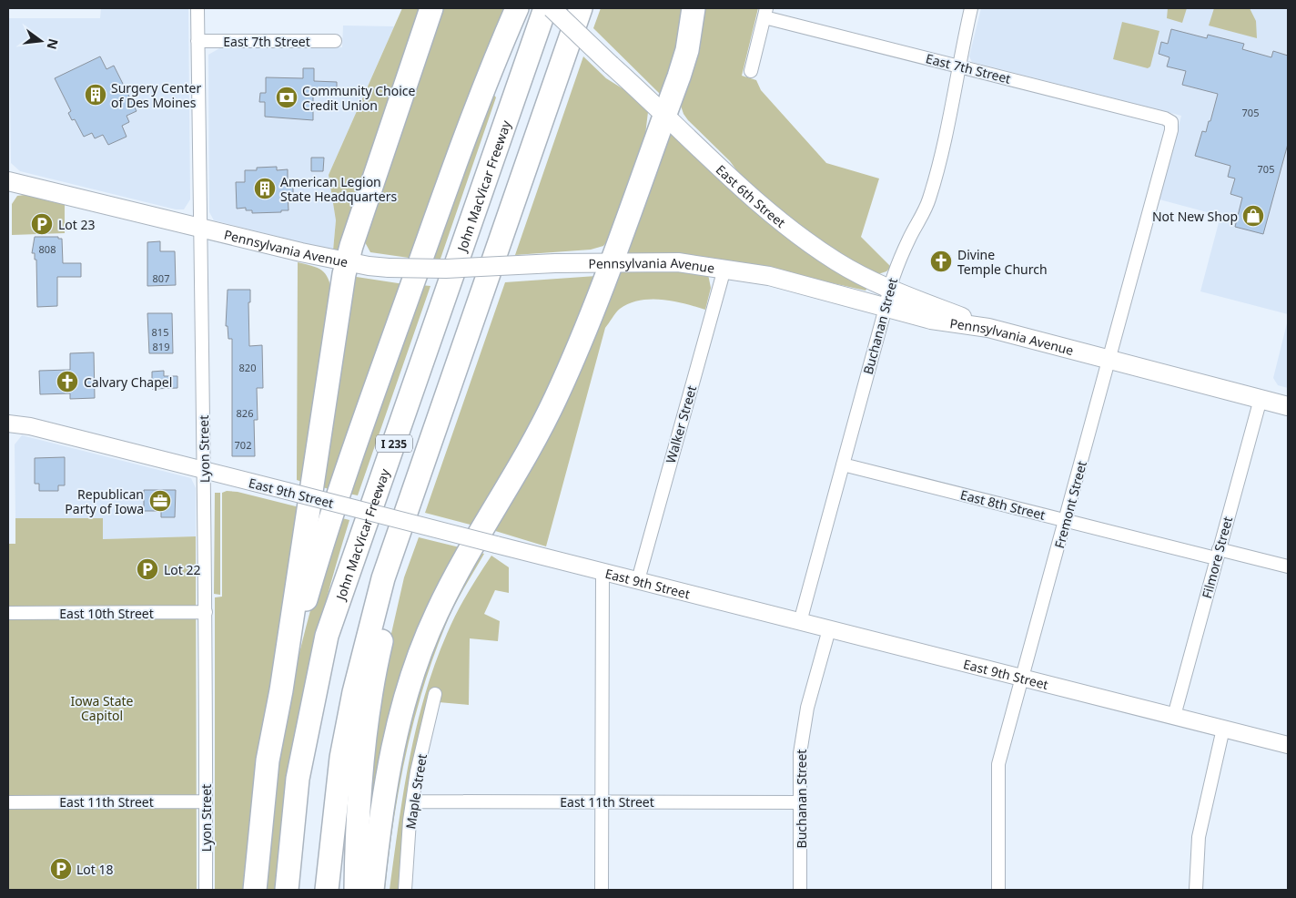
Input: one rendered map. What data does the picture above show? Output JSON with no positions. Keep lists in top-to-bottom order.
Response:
{
  "streets": {
    "highway": ["John MacVicar Freeway", "I 235"],
    "main road": ["East 6th Street", "Pennsylvania Avenue"],
    "street": [
      "East 7th Street",
      "Buchanan Street",
      "Walker Street",
      "Lyon Street",
      "East 9th Street",
      "East 8th Street",
      "Fremont Street",
      "Filmore Street",
      "East 10th Street",
      "Maple Street",
      "East 11th Street"
    ]
  },
  "crossings": [
    ["East 7th Street", "Buchanan Street"],
    ["East 7th Street", "Lyon Street"],
    ["East 7th Street", "Fremont Street"],
    ["East 6th Street", "Pennsylvania Avenue"],
    ["East 6th Street", "Buchanan Street"],
    ["Pennsylvania Avenue", "Buchanan Street"],
    ["Pennsylvania Avenue", "Walker Street"],
    ["Pennsylvania Avenue", "Lyon Street"],
    ["Pennsylvania Avenue", "Fremont Street"],
    ["Pennsylvania Avenue", "Filmore Street"],
    ["Buchanan Street", "East 9th Street"],
    ["Buchanan Street", "East 8th Street"],
    ["Buchanan Street", "East 11th Street"],
    ["Walker Street", "East 9th Street"],
    ["Lyon Street", "East 9th Street"],
    ["Lyon Street", "East 10th Street"],
    ["Lyon Street", "East 11th Street"],
    ["East 9th Street", "Fremont Street"],
    ["East 9th Street", "Filmore Street"],
    ["East 8th Street", "Fremont Street"],
    ["East 8th Street", "Filmore Street"],
    ["Maple Street", "East 11th Street"]
  ],
  "parks": ["Iowa State Capitol"],
  "places": {
    "building": ["Surgery Center of Des Moines", "American Legion State Headquarters"],
    "bank": ["Community Choice Credit Union"],
    "shop": ["Not New Shop"],
    "parking": ["Lot 23", "Lot 22", "Lot 18"],
    "church": ["Divine Temple Church", "Calvary Chapel"],
    "office": ["Republican Party of Iowa"]
  },
  "house_numbers": [
    "705",
    "705",
    "808",
    "807",
    "815",
    "819",
    "820",
    "826",
    "702"
  ],
  "north": "right"
}
